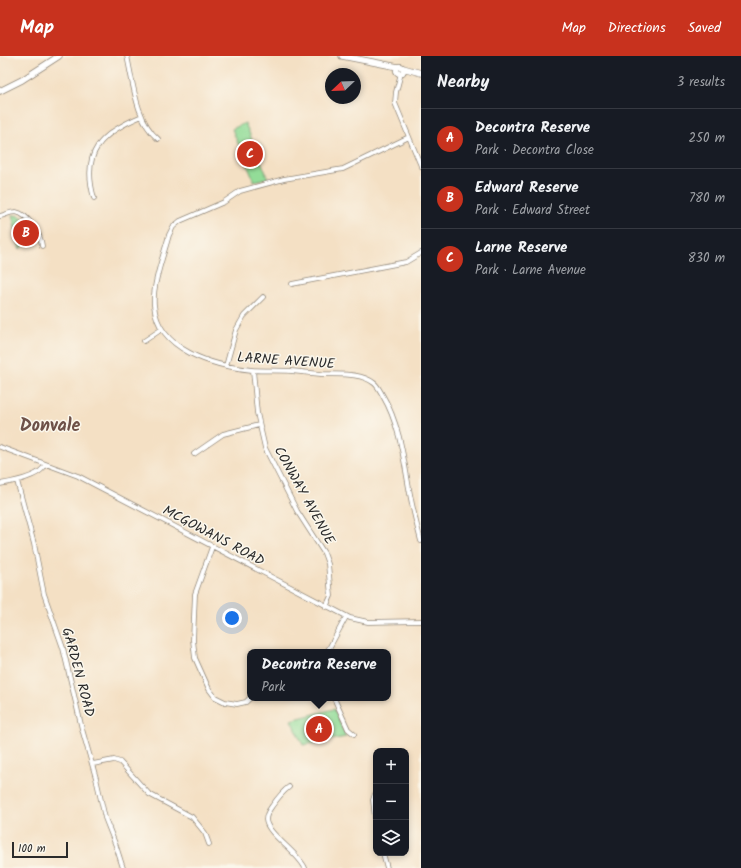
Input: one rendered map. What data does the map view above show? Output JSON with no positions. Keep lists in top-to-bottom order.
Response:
{
  "streets": {
    "street": [
      "LARNE AVENUE",
      "CONWAY AVENUE",
      "MCGOWANS ROAD",
      "GARDEN ROAD"
    ]
  },
  "crossings": [
    ["LARNE AVENUE", "CONWAY AVENUE"],
    ["CONWAY AVENUE", "MCGOWANS ROAD"]
  ],
  "districts": ["Donvale"],
  "scale_bar": "100 m",
  "north": "bottom left",
  "page": {
    "header": "Map",
    "nav": ["Map", "Directions", "Saved"],
    "heading": ["Nearby", "3 results"],
    "list": [
      {
        "mark": "A",
        "name": "Decontra Reserve",
        "note": "Park · Decontra Close",
        "value": "250 m"
      },
      {
        "mark": "B",
        "name": "Edward Reserve",
        "note": "Park · Edward Street",
        "value": "780 m"
      },
      {
        "mark": "C",
        "name": "Larne Reserve",
        "note": "Park · Larne Avenue",
        "value": "830 m"
      }
    ],
    "pins": ["C", "B", "A"],
    "popup": ["Decontra Reserve", "Park"],
    "map_buttons": ["+", "−"],
    "scale": "100 m"
  }
}
